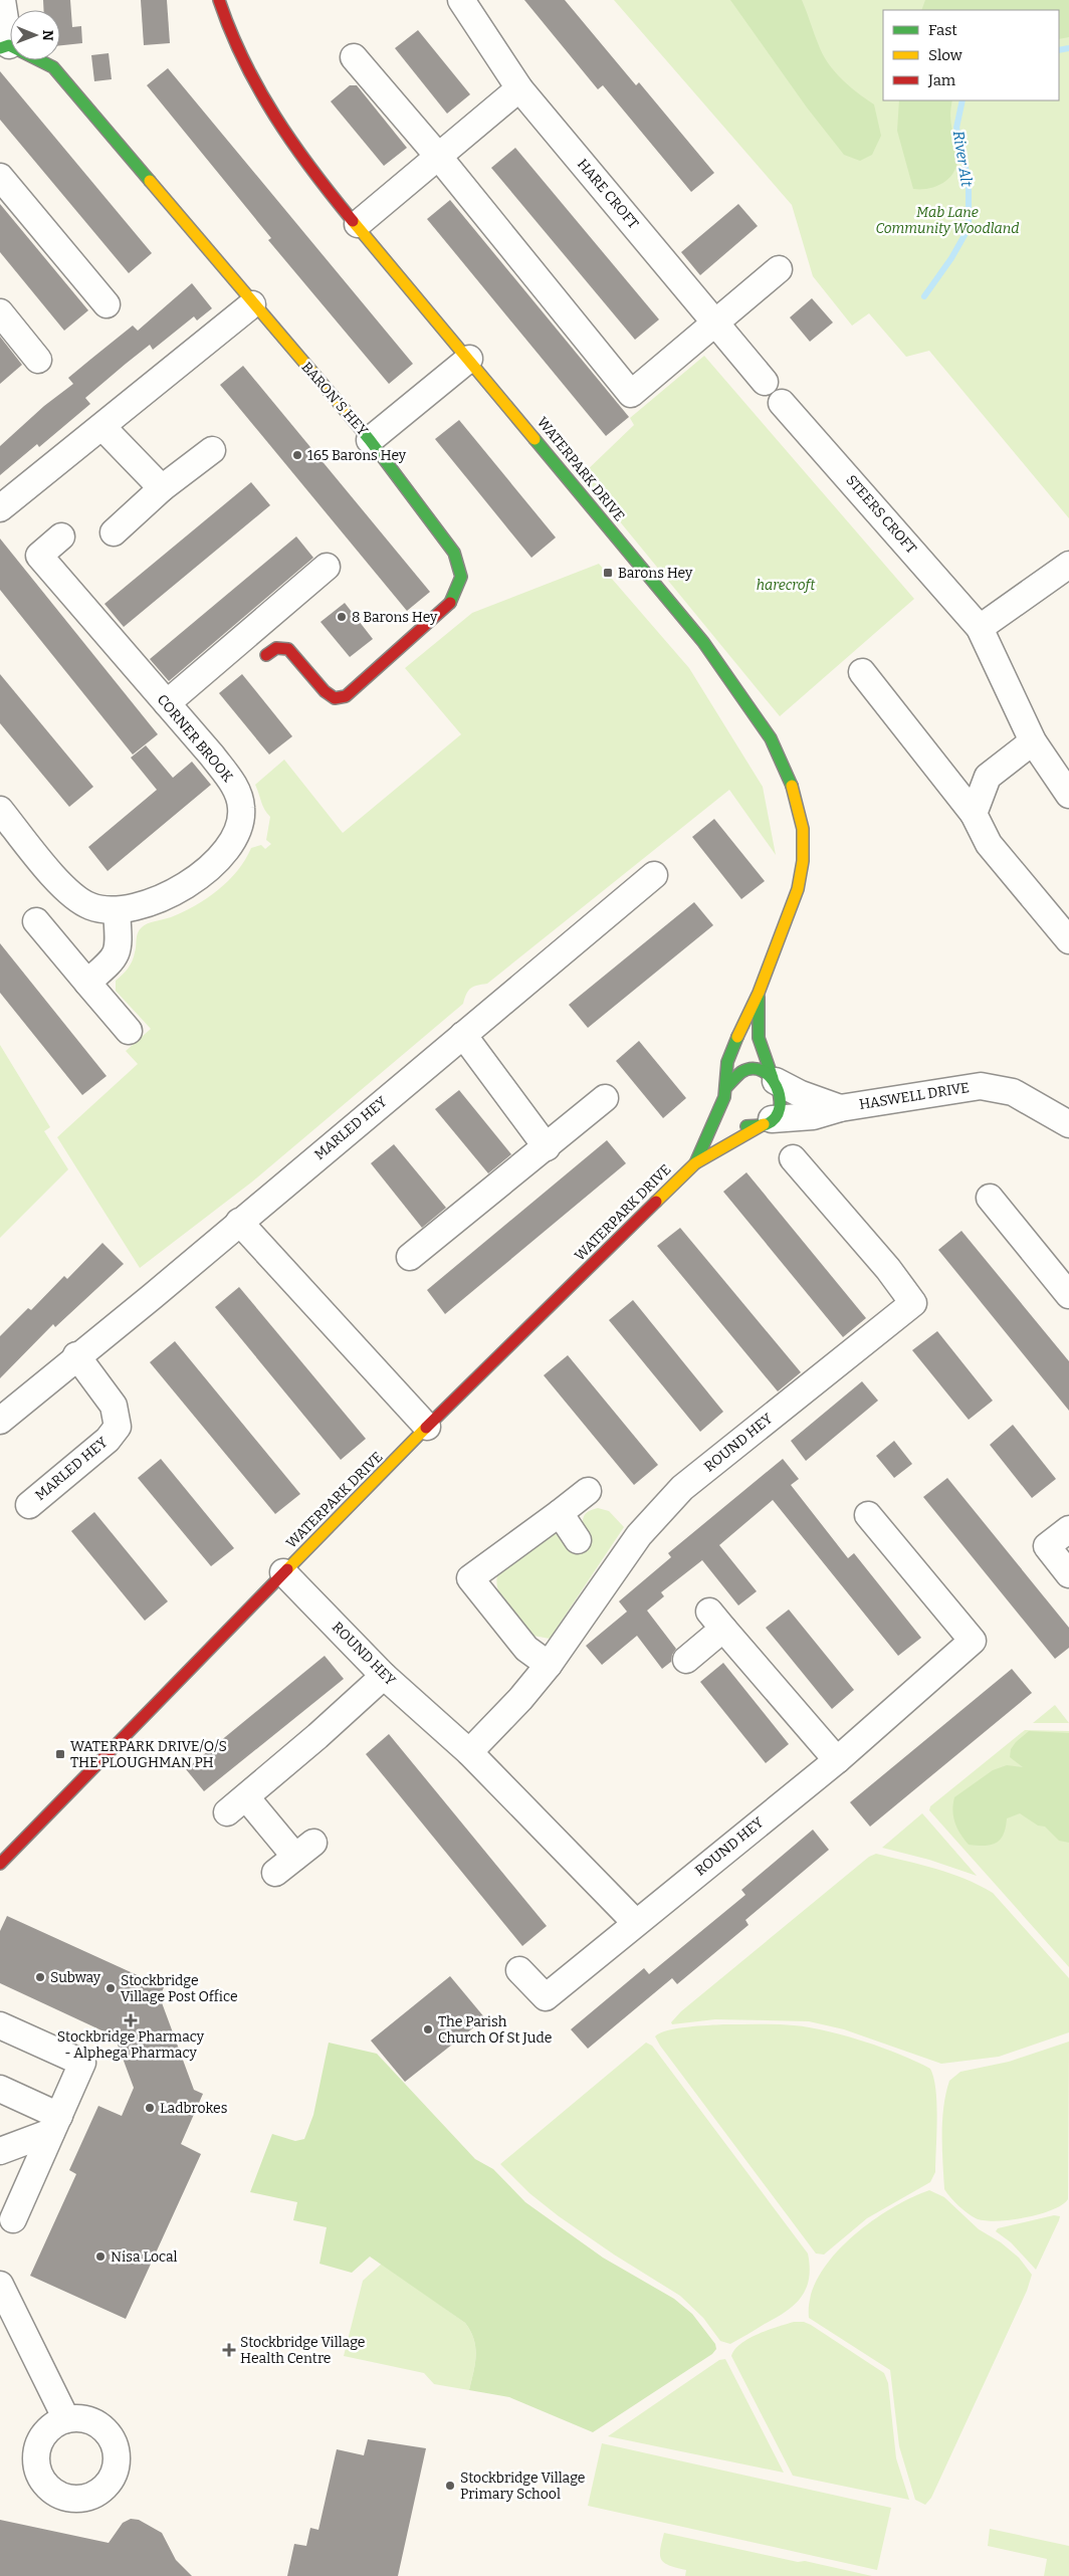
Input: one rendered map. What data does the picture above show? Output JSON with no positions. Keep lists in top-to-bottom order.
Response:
{
  "streets": {
    "street": [
      "HARE CROFT",
      "BARON'S HEY",
      "WATERPARK DRIVE",
      "STEERS CROFT",
      "CORNER BROOK",
      "HASWELL DRIVE",
      "MARLED HEY",
      "ROUND HEY"
    ]
  },
  "crossings": [
    ["WATERPARK DRIVE", "HASWELL DRIVE"],
    ["WATERPARK DRIVE", "ROUND HEY"]
  ],
  "water": ["River Alt"],
  "parks": ["Mab Lane Community Woodland", "harecroft"],
  "places": {
    "other": [
      "165 Barons Hey",
      "8 Barons Hey",
      "Subway",
      "Stockbridge Village Post Office",
      "The Parish Church Of St Jude",
      "Ladbrokes",
      "Nisa Local",
      "Stockbridge Village Primary School"
    ],
    "transit": ["Barons Hey", "WATERPARK DRIVE/O/S THE PLOUGHMAN PH"],
    "health": ["Stockbridge Pharmacy - Alphega Pharmacy", "Stockbridge Village Health Centre"]
  },
  "legend": ["Fast", "Slow", "Jam"],
  "north": "right"
}
